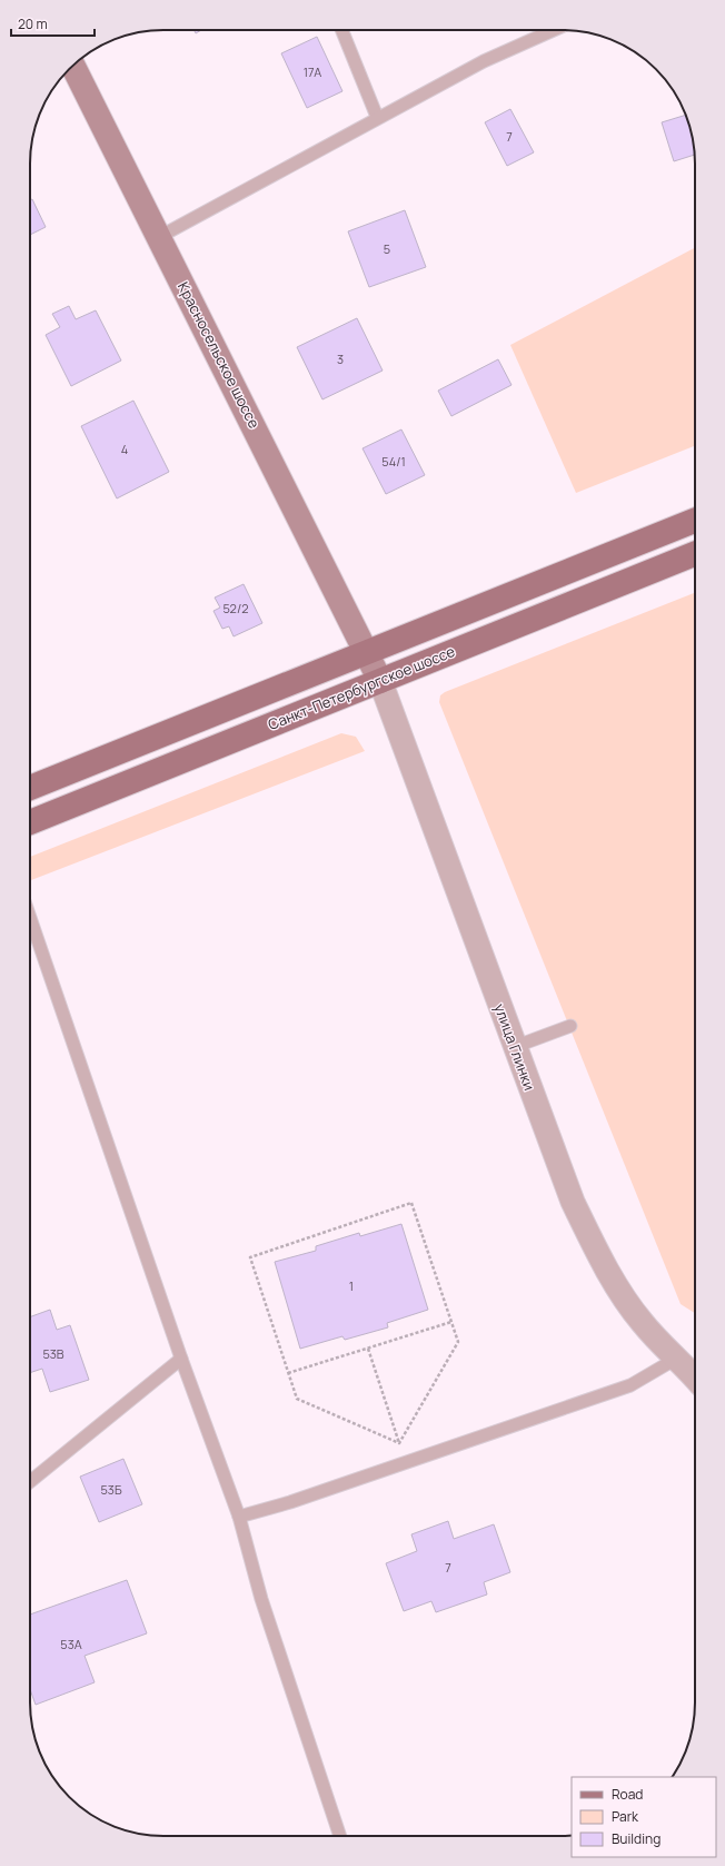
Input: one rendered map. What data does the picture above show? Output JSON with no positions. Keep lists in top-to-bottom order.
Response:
{
  "streets": {
    "main road": ["Красносельское шоссе", "Санкт-Петербургское шоссе"],
    "street": ["улица Глинки"]
  },
  "crossings": [
    ["Красносельское шоссе", "Санкт-Петербургское шоссе"],
    ["Красносельское шоссе", "улица Глинки"],
    ["Санкт-Петербургское шоссе", "улица Глинки"]
  ],
  "house_numbers": [
    "17А",
    "7",
    "5",
    "3",
    "4",
    "54/1",
    "52/2",
    "1",
    "53В",
    "53Б",
    "7",
    "53А"
  ],
  "legend": ["Road", "Park", "Building"],
  "scale_bar": "20 m"
}
